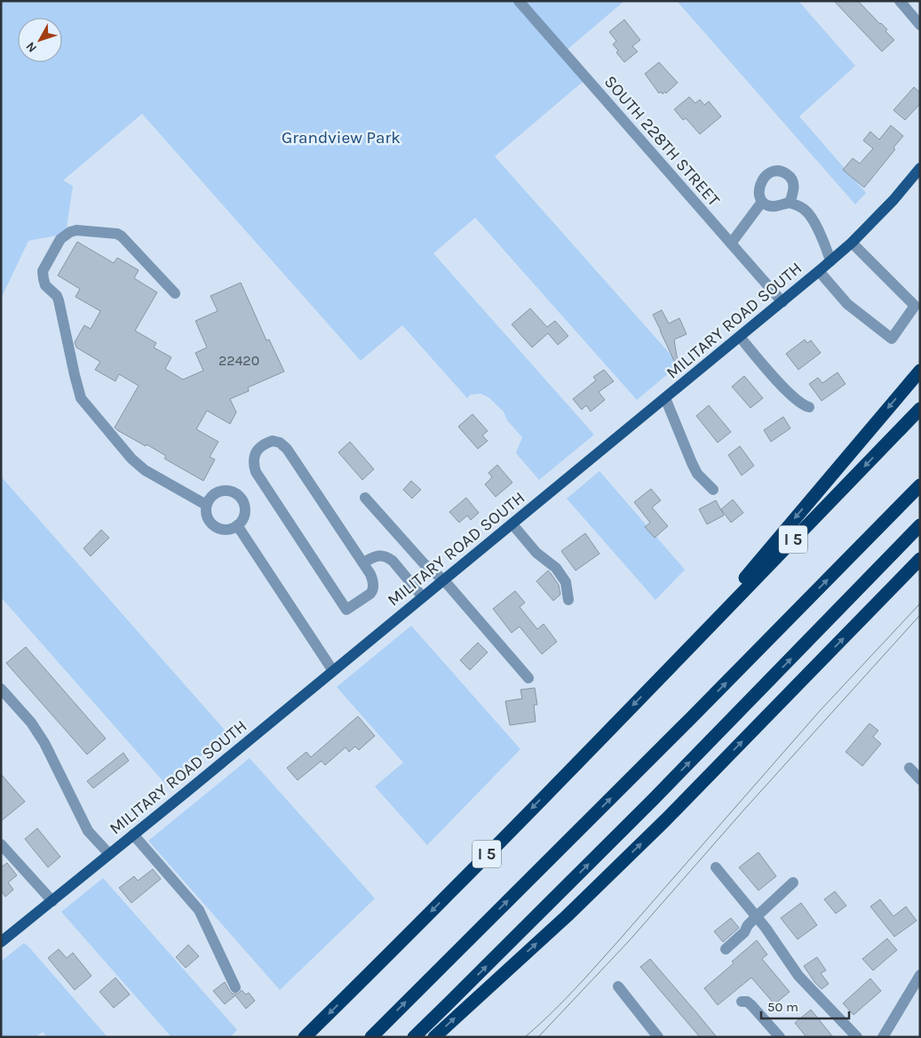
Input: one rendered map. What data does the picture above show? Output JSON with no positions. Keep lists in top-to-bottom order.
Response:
{
  "streets": {
    "highway": ["I 5"],
    "main road": ["MILITARY ROAD SOUTH"],
    "street": ["SOUTH 228TH STREET"]
  },
  "crossings": [
    ["SOUTH 228TH STREET", "MILITARY ROAD SOUTH"]
  ],
  "parks": ["Grandview Park"],
  "house_numbers": ["22420"],
  "scale_bar": "50 m",
  "north": "bottom left"
}
